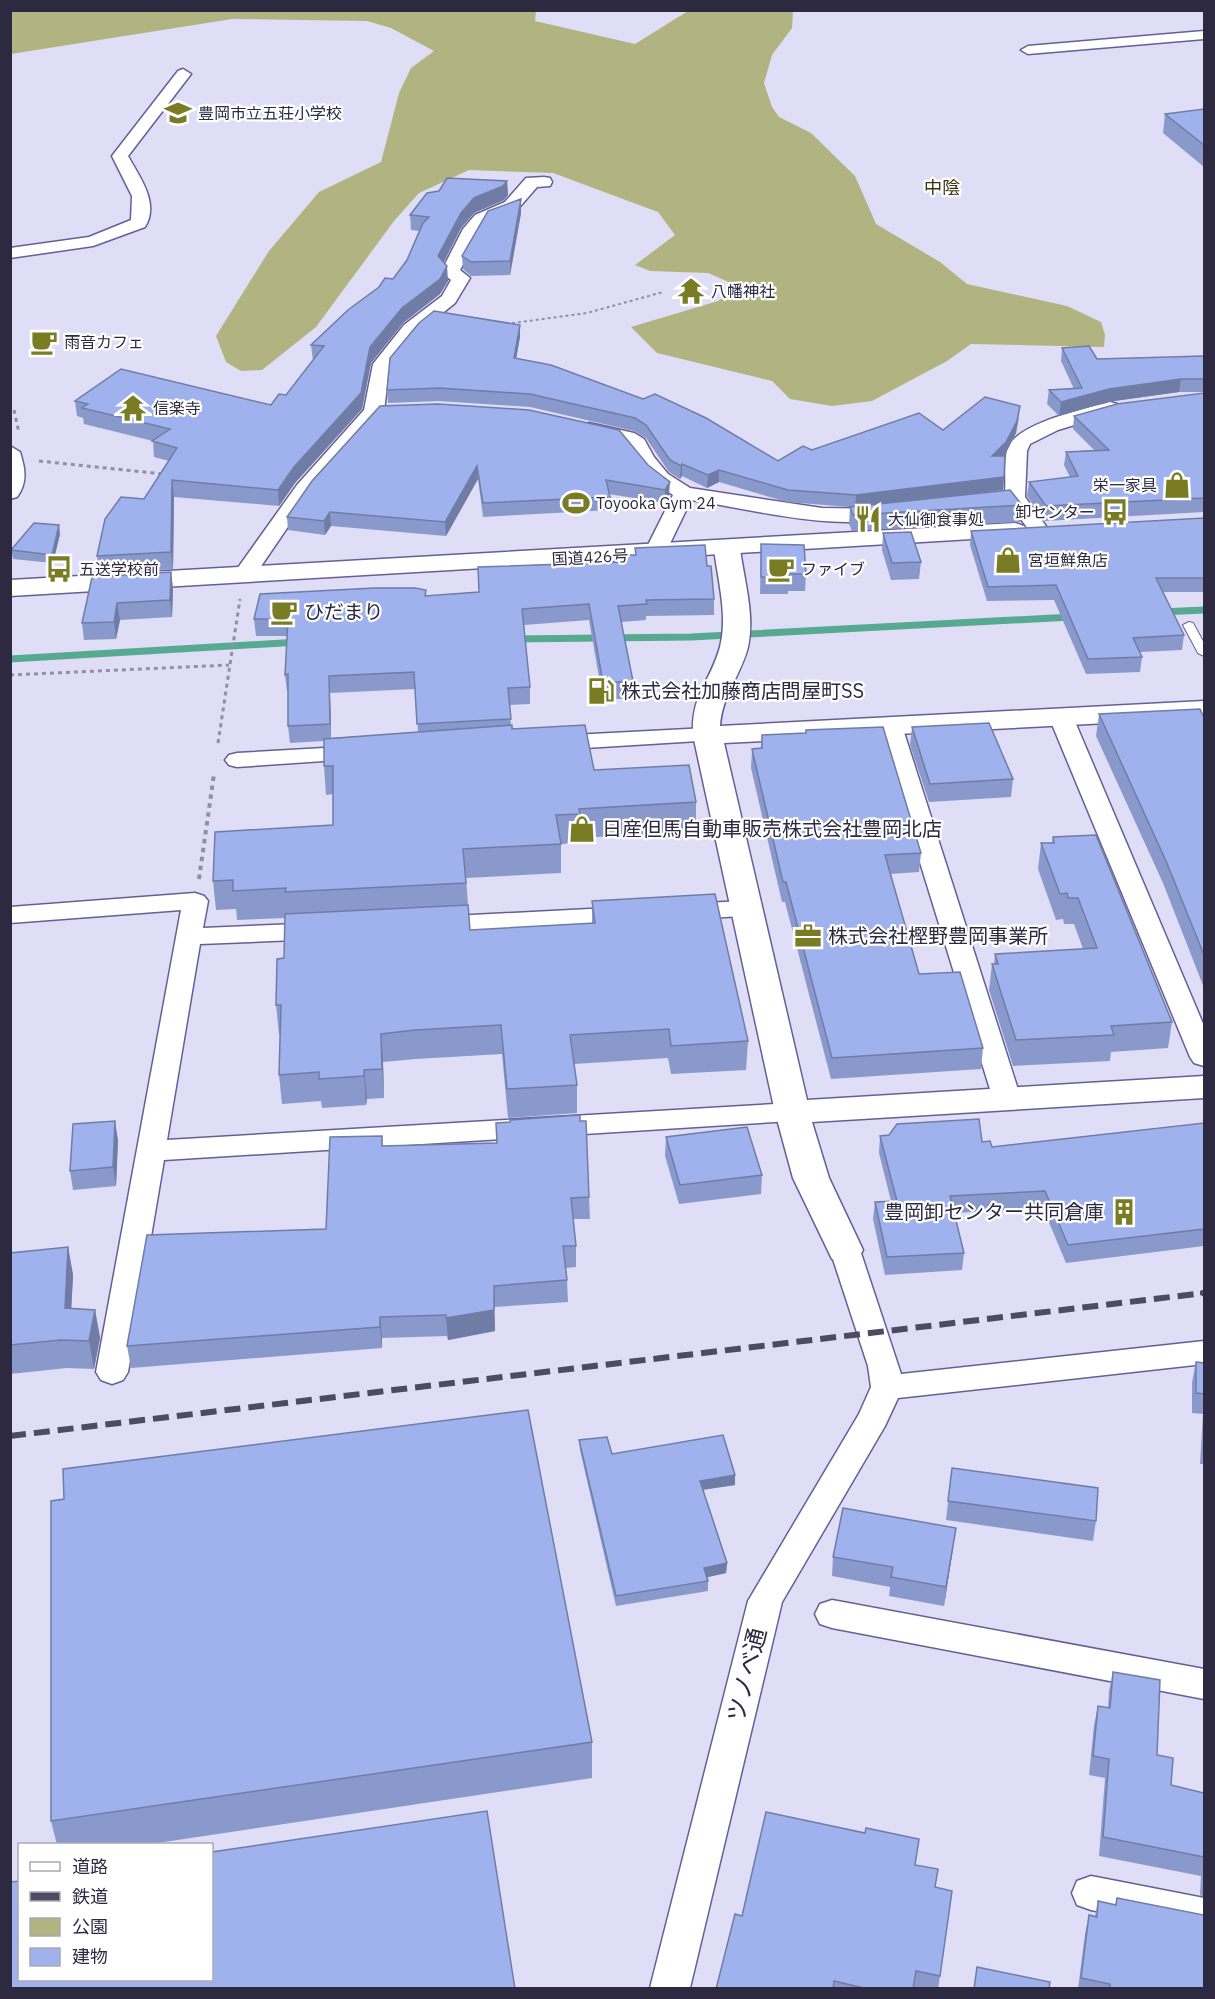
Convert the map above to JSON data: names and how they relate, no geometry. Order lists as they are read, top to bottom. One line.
{"streets":{"main road":["国道426号"],"street":["ツノベ通"]},"districts":["中陰"],"places":{"school or university":["豊岡市立五荘小学校"],"temple":["八幡神社","信楽寺"],"cafe":["雨音カフェ","ファイブ","ひだまり"],"shop":["栄一家具","宮垣鮮魚店","日産但馬自動車販売株式会社豊岡北店"],"sports":["Toyooka Gym 24"],"bus stop":["卸センター","五送学校前"],"restaurant":["大仙御食事処"],"fuel station":["株式会社加藤商店問屋町SS"],"office":["株式会社樫野豊岡事業所"],"building":["豊岡卸センター共同倉庫"]},"legend":["道路","鉄道","公園","建物"]}
